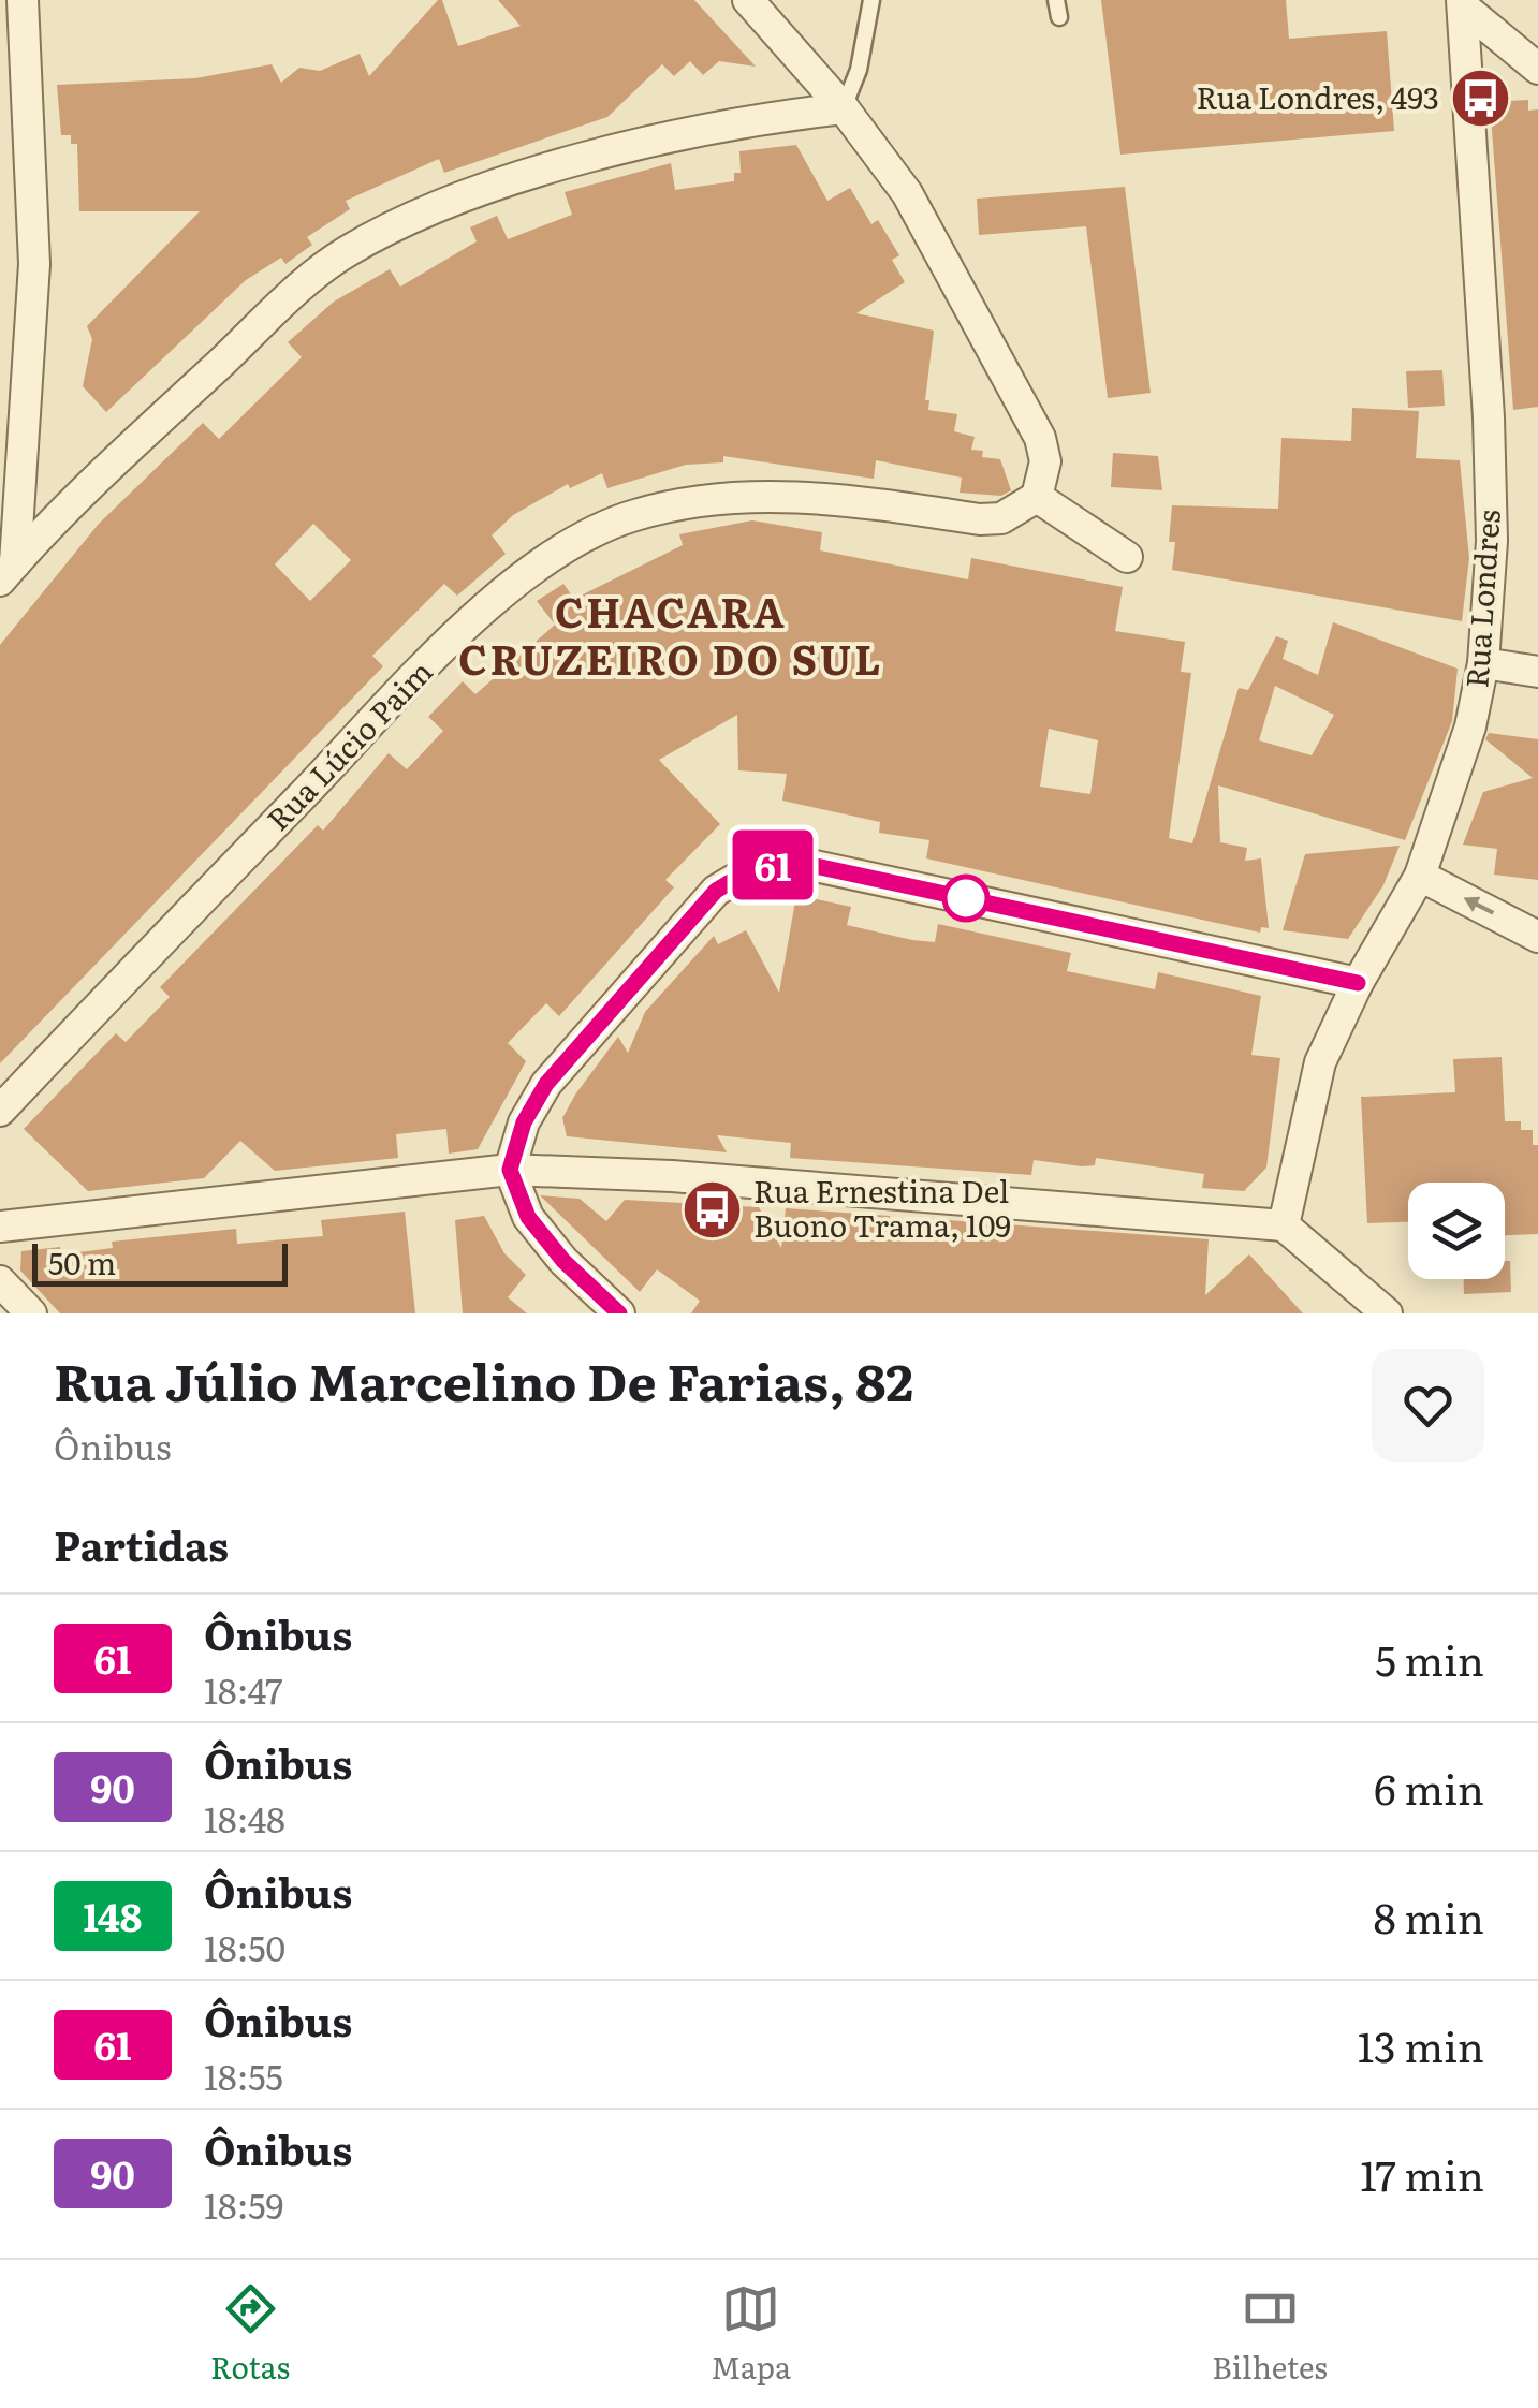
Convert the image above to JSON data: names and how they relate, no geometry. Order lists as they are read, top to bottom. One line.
{"streets":{"street":["Rua Londres","Rua Lúcio Paim"]},"districts":["CHACARA CRUZEIRO DO SUL"],"places":{"bus stop":["Rua Londres, 493","Rua Ernestina Del Buono Trama, 109"]},"lines":["bus line 61"],"scale_bar":"50 m","page":{"on_map":"61","scale":"50 m","heading":[["Rua Júlio Marcelino De Farias, 82","Ônibus"],"Partidas"],"list":[{"mark":"61","name":"Ônibus","note":"18:47","value":"5 min"},{"mark":"90","name":"Ônibus","note":"18:48","value":"6 min"},{"mark":"148","name":"Ônibus","note":"18:50","value":"8 min"},{"mark":"61","name":"Ônibus","note":"18:55","value":"13 min"},{"mark":"90","name":"Ônibus","note":"18:59","value":"17 min"}],"tabs":["Rotas","Mapa","Bilhetes"]}}
